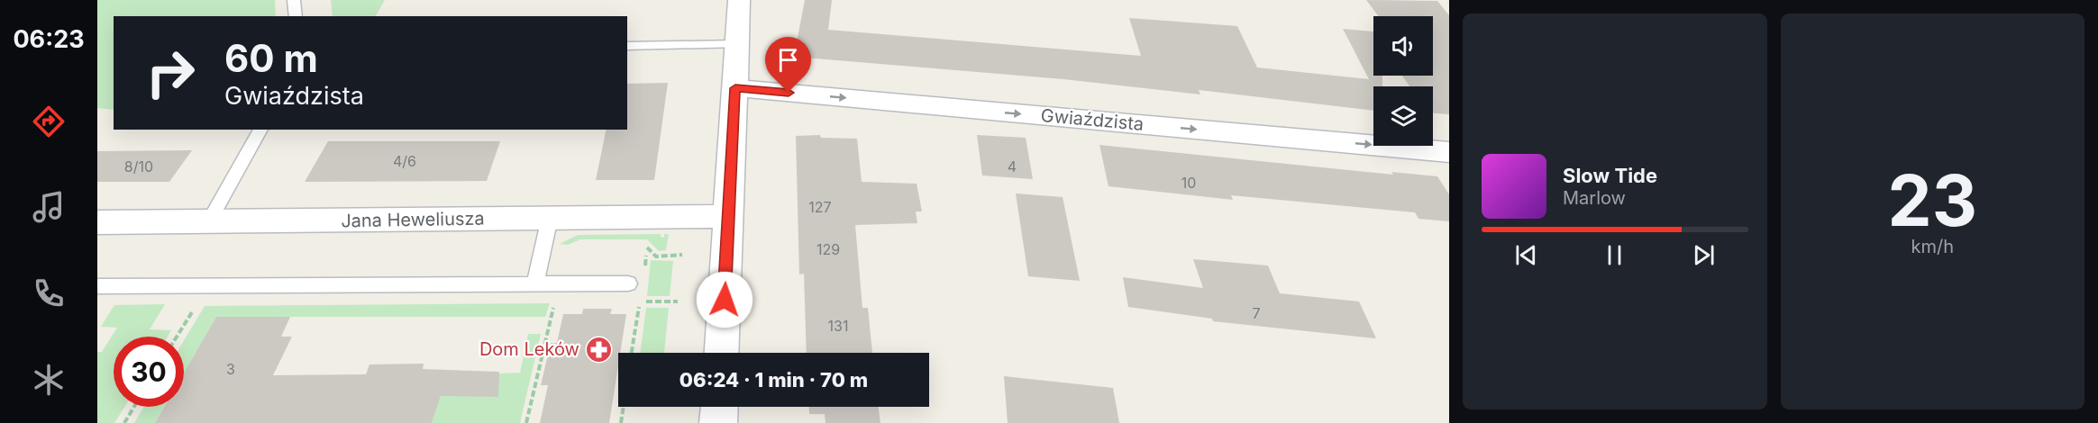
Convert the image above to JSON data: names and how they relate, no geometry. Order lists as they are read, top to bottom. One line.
{"streets":{"street":["Gwiaździsta","Jana Heweliusza"]},"one_way":["Gwiaździsta"],"places":{"pharmacy":["Dom Leków"]},"house_numbers":["4/6","8/10","4","10","127","129","7","131","3"],"page":{"tabs":"06:23","tile":["23","km/h"],"turn":["60 m","Gwiaździsta"],"song":["Slow Tide","Marlow"],"limit":"30","trip":"06:24 · 1 min · 70 m"}}
